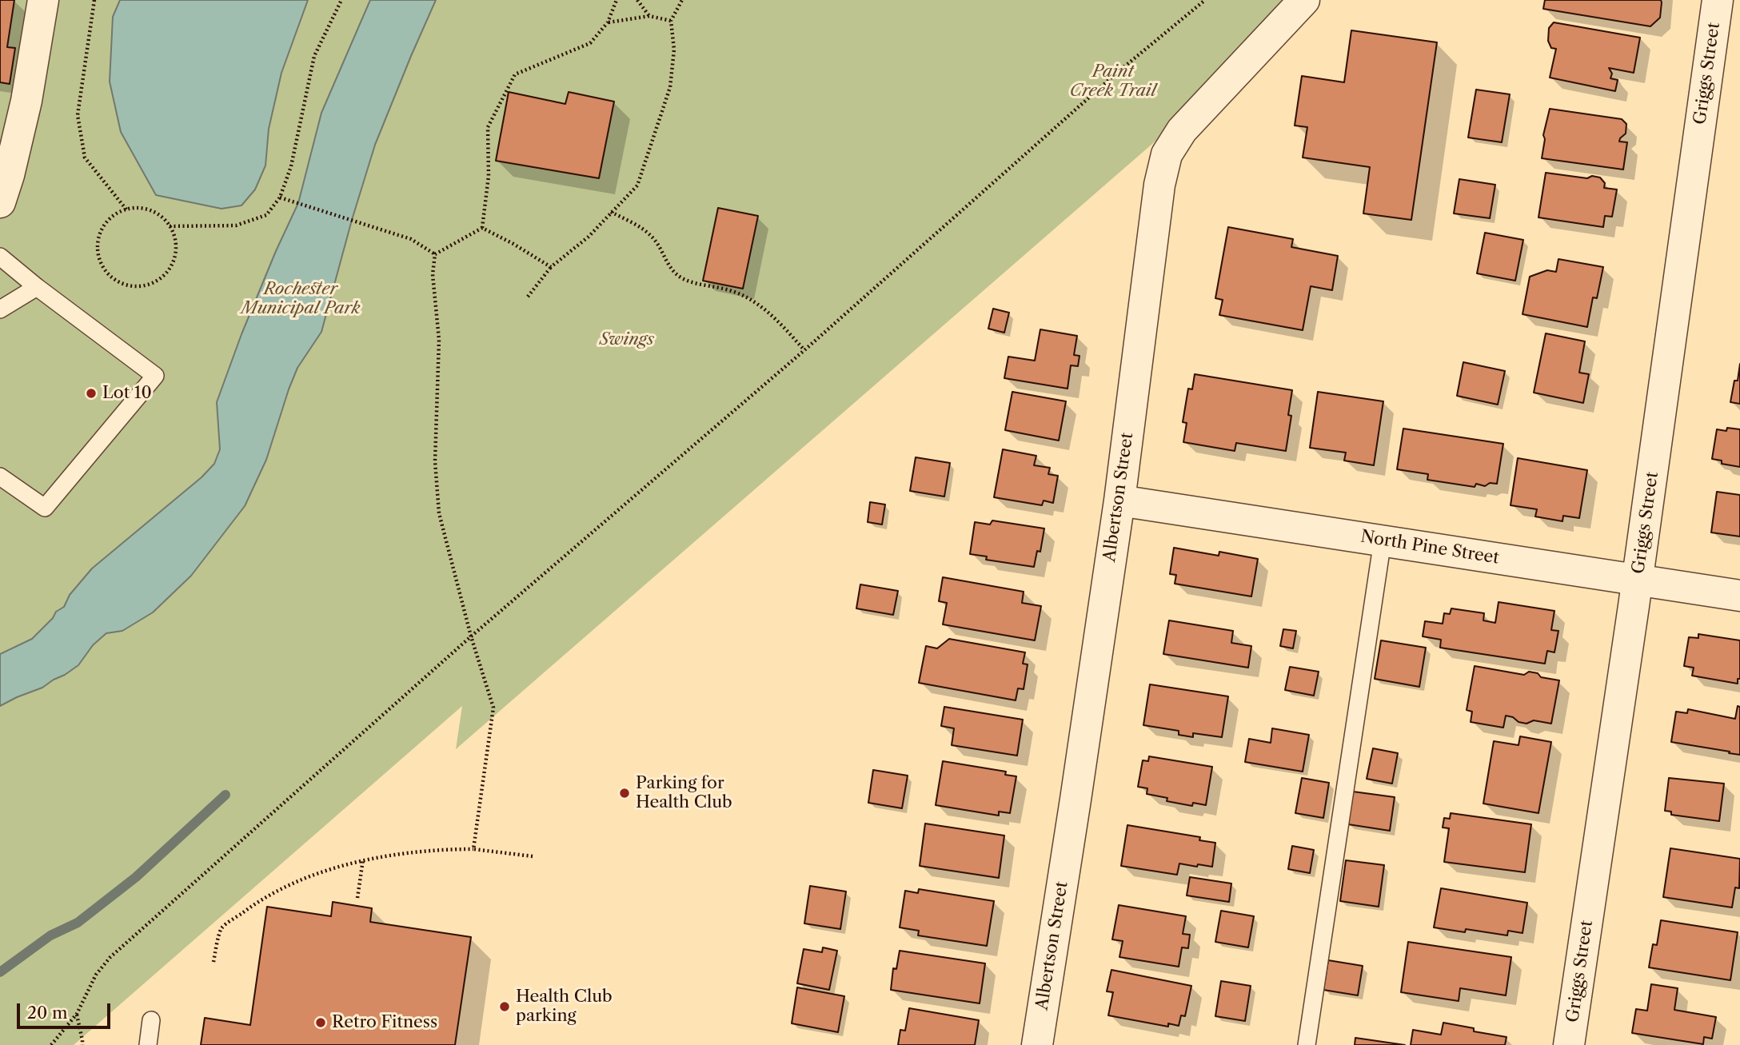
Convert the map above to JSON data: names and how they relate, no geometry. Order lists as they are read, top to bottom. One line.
{"streets":{"street":["Griggs Street","Albertson Street","North Pine Street"]},"crossings":[["Griggs Street","North Pine Street"],["Albertson Street","North Pine Street"]],"parks":["Paint Creek Trail","Rochester Municipal Park","Swings"],"places":["Lot 10","Parking for Health Club","Health Club parking","Retro Fitness"],"scale_bar":"20 m"}
